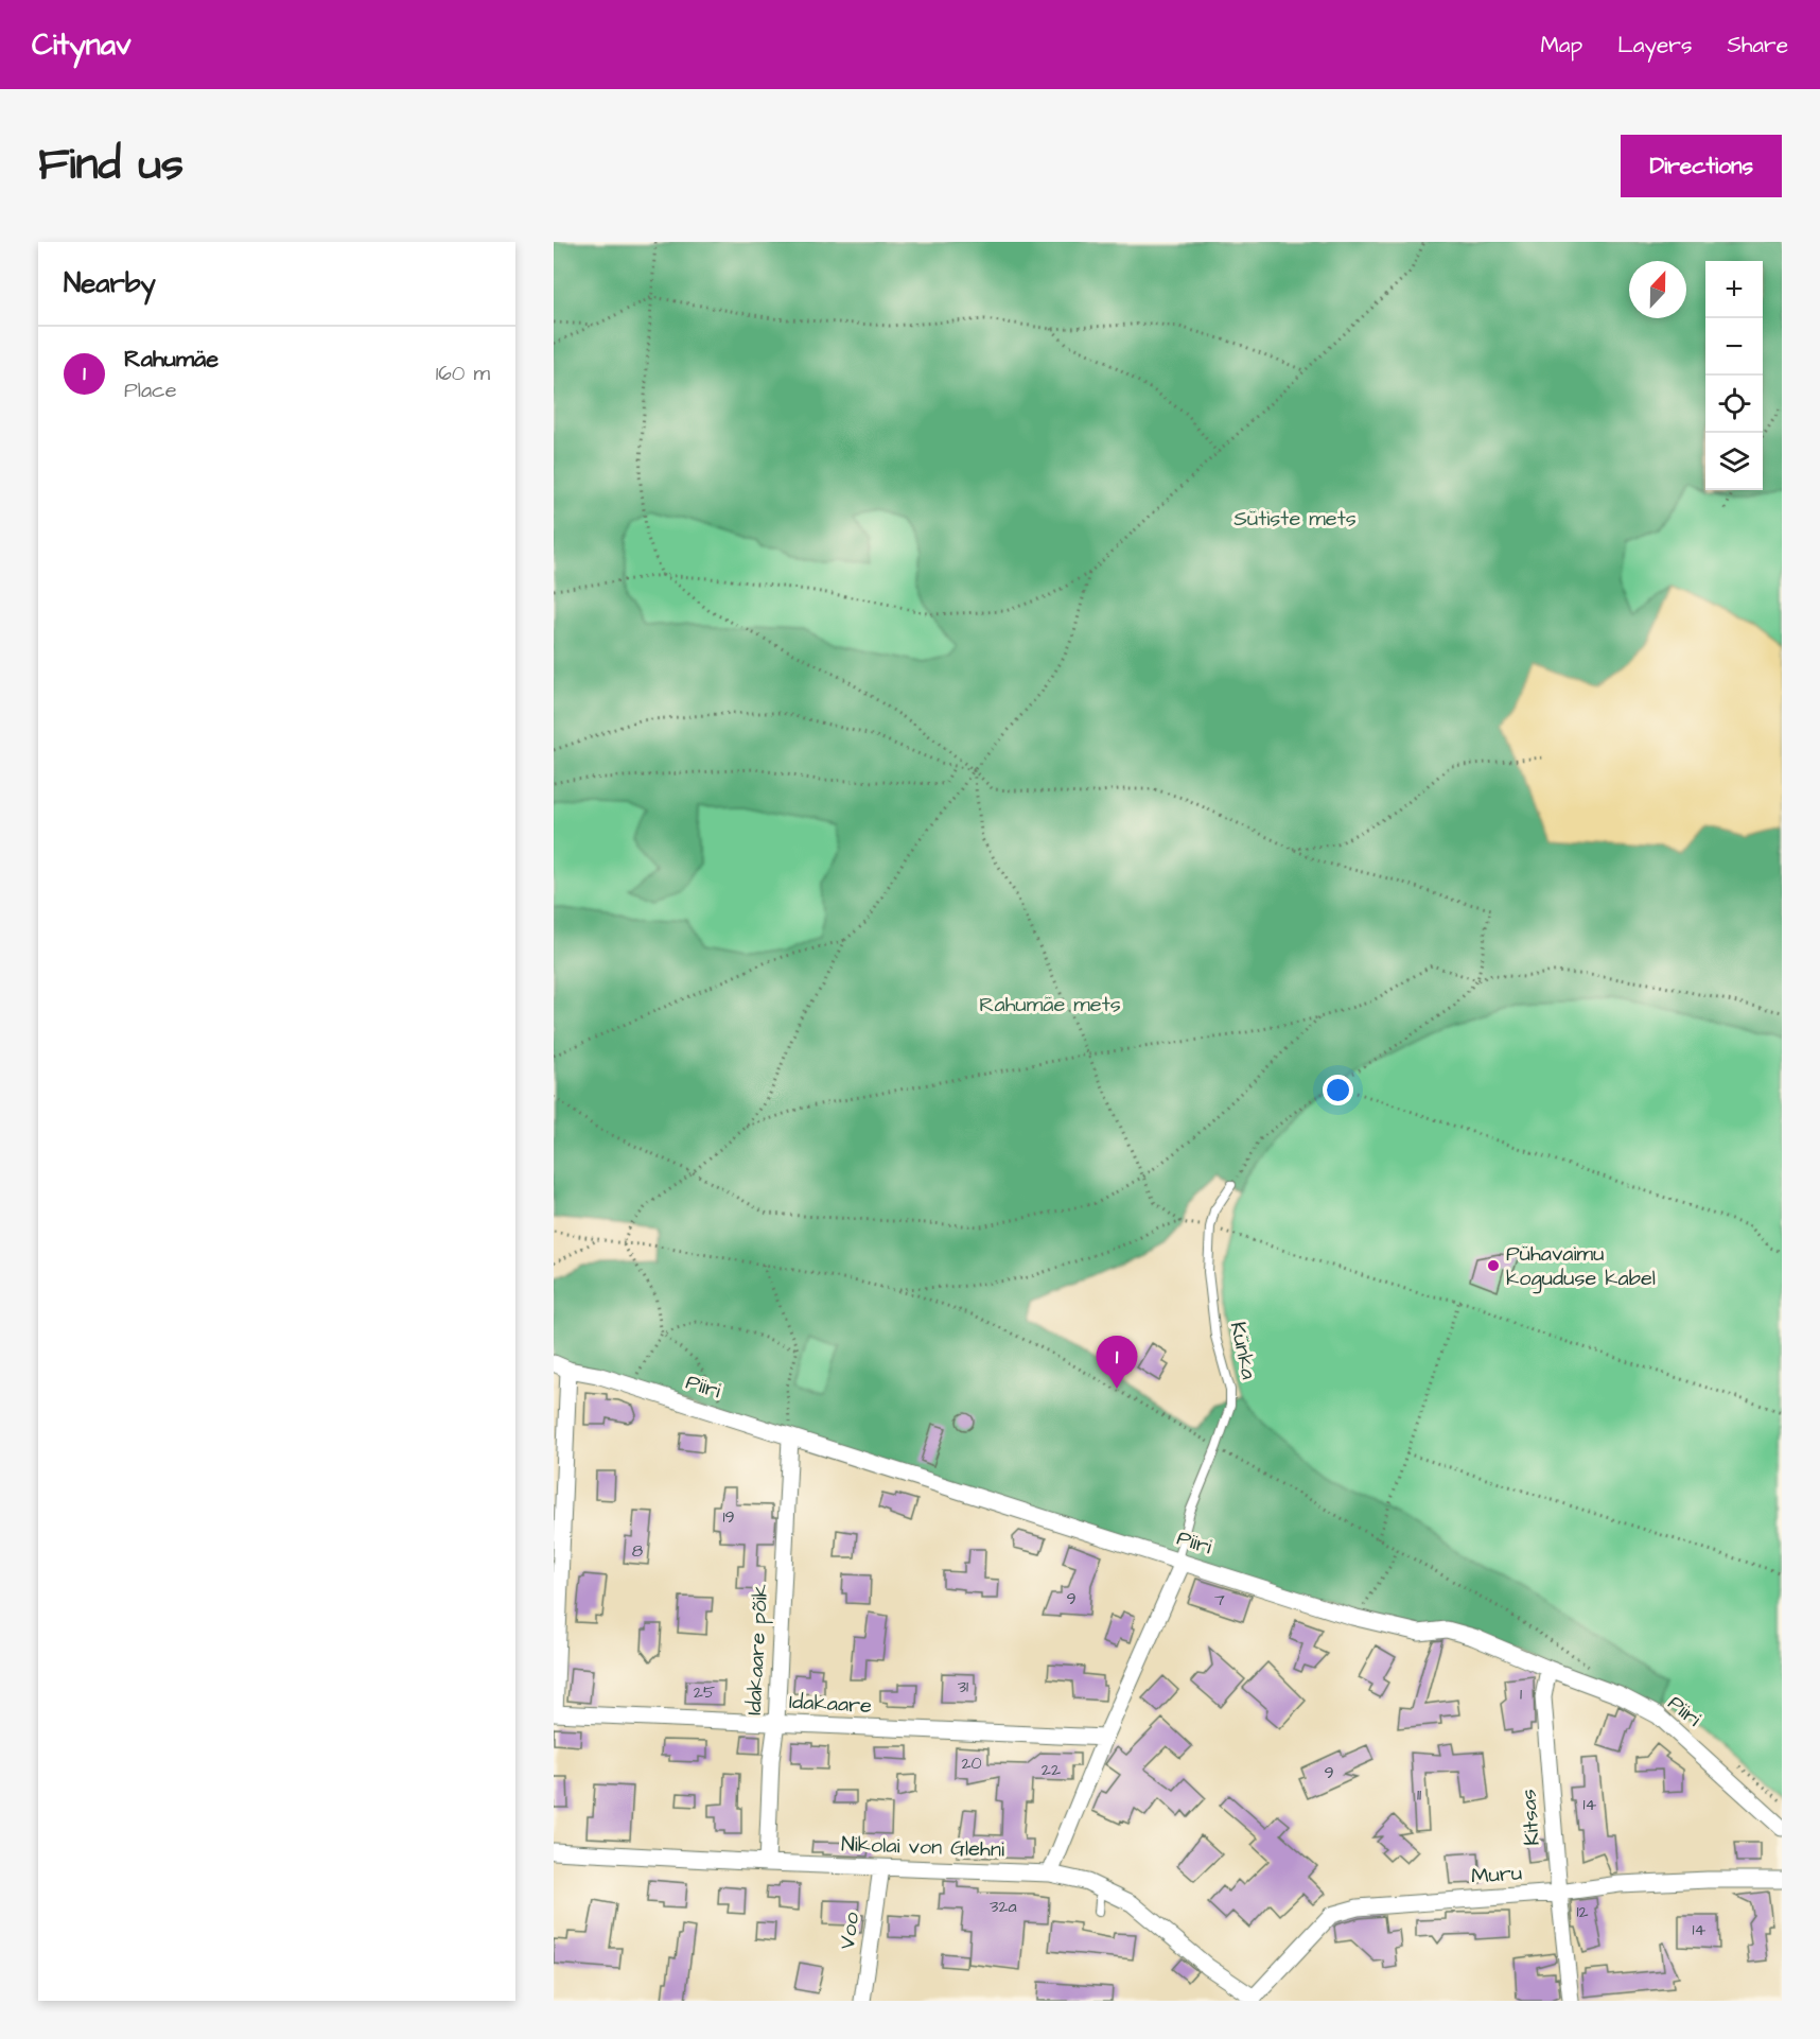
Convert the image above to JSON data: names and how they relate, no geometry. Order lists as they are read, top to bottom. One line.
{"streets":{"street":["Künka","Piiri","Idakaare põik","Idakaare","Kitsas","Nikolai von Glehni","Muru","Voo"]},"crossings":[["Künka","Piiri"],["Künka","Idakaare"],["Künka","Nikolai von Glehni"],["Piiri","Idakaare põik"],["Piiri","Kitsas"],["Idakaare põik","Idakaare"],["Idakaare põik","Nikolai von Glehni"],["Kitsas","Muru"],["Nikolai von Glehni","Muru"],["Nikolai von Glehni","Voo"]],"parks":["Sütiste mets","Rahumäe mets"],"places":["Pühavaimu koguduse kabel"],"house_numbers":["19","8","9","7","31","25","1","20","22","9","11","14","32a","12","14"],"north":"top","page":{"header":"Citynav","nav":["Map","Layers","Share"],"title":"Find us","buttons":"Directions","heading":"Nearby","map_buttons":["+","−"],"list":[{"mark":"1","name":"Rahumäe","note":"Place","value":"160 m"}],"pins":"1"}}
